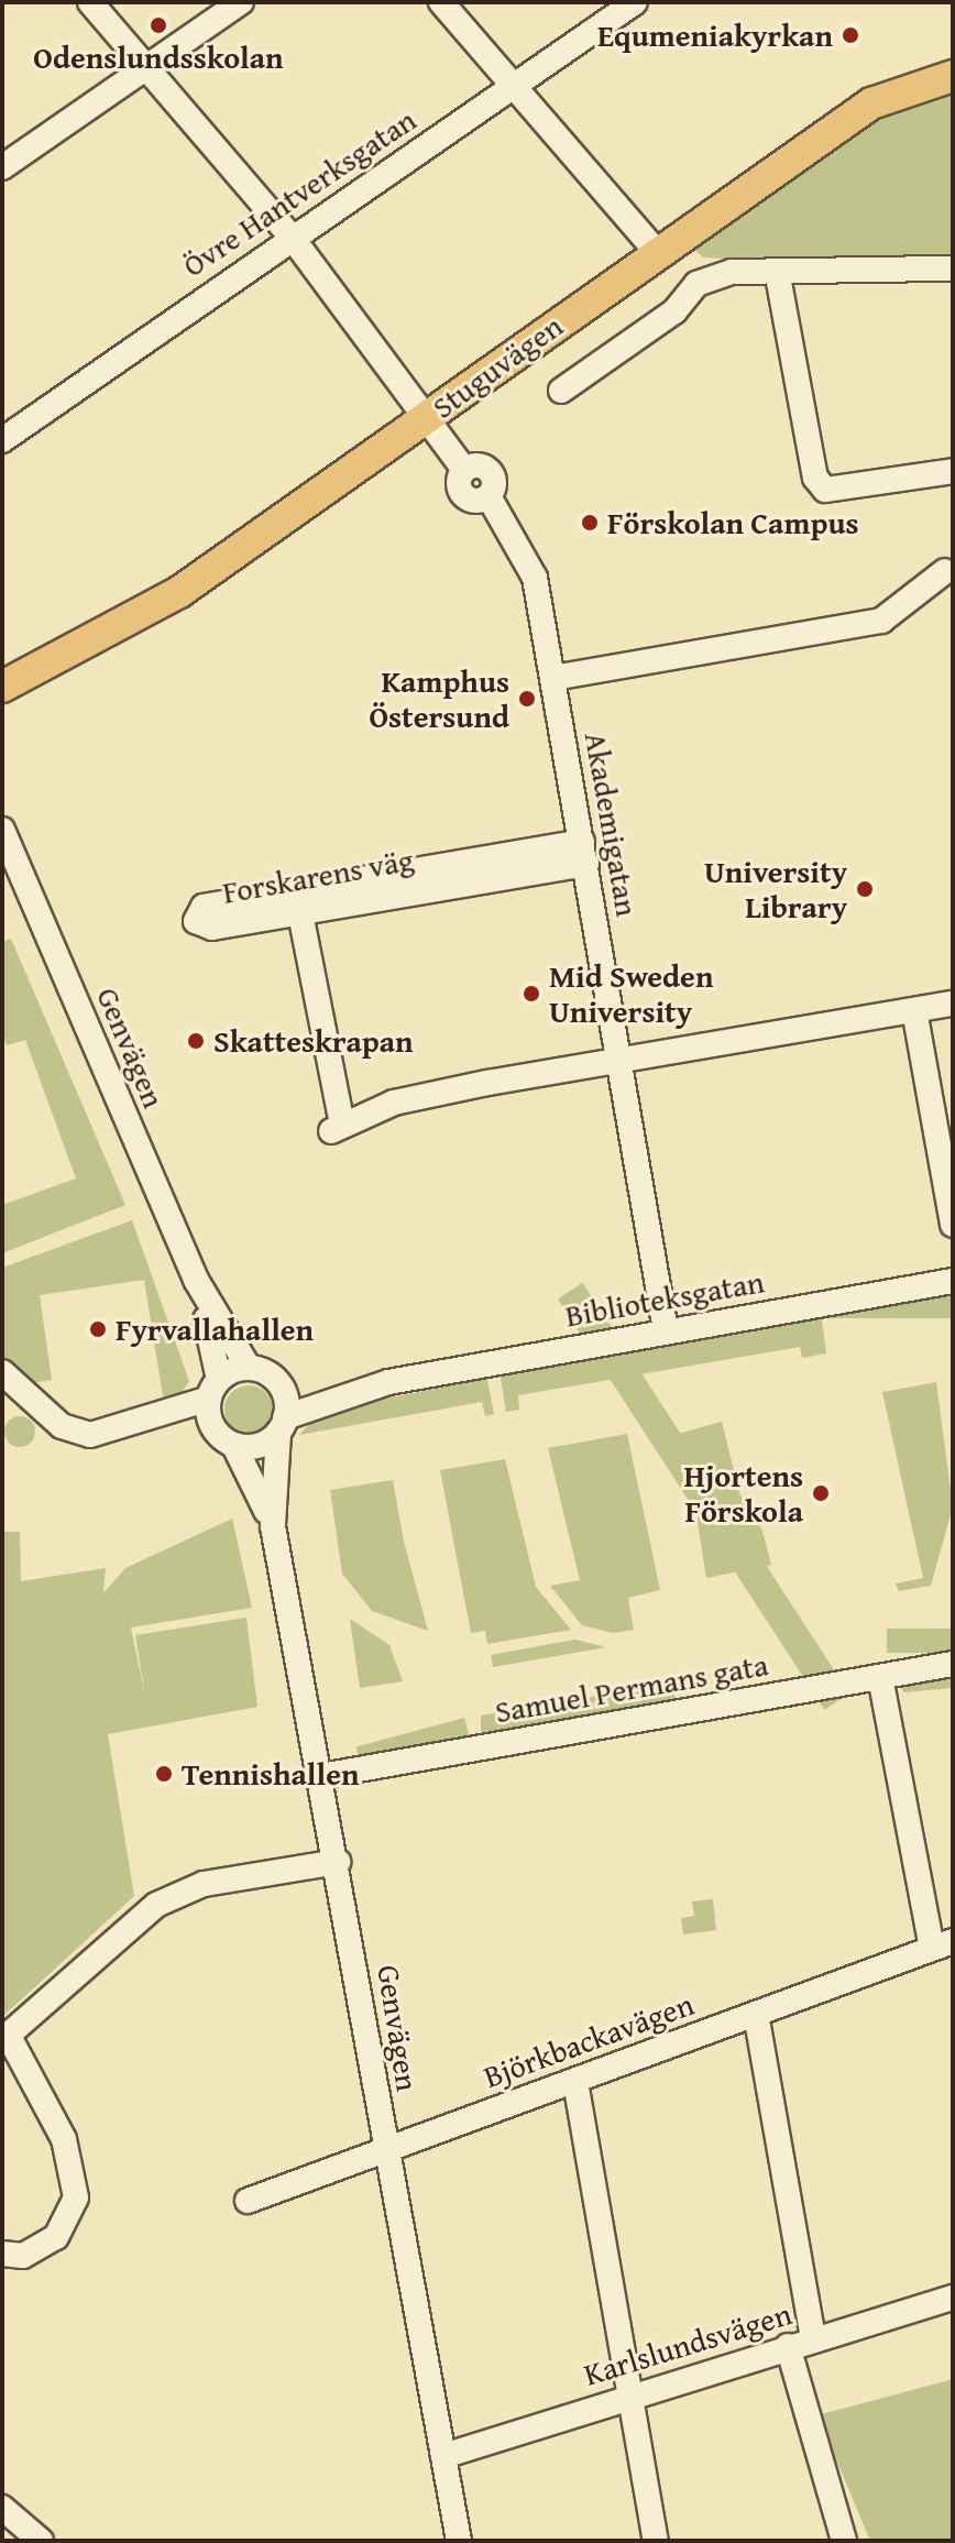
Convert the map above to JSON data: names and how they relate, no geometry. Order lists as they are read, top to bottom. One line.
{"streets":{"main road":["Stuguvägen"],"street":["Övre Hantverksgatan","Akademigatan","Forskarens väg","Genvägen","Biblioteksgatan","Samuel Permans gata","Björkbackavägen","Karlslundsvägen"]},"crossings":[["Stuguvägen","Akademigatan"],["Akademigatan","Forskarens väg"],["Akademigatan","Biblioteksgatan"],["Genvägen","Biblioteksgatan"],["Genvägen","Samuel Permans gata"],["Genvägen","Björkbackavägen"],["Genvägen","Karlslundsvägen"]],"places":["Odenslundsskolan","Equmeniakyrkan","Förskolan Campus","Kamphus Östersund","University Library","Mid Sweden University","Skatteskrapan","Fyrvallahallen","Hjortens Förskola","Tennishallen"]}
